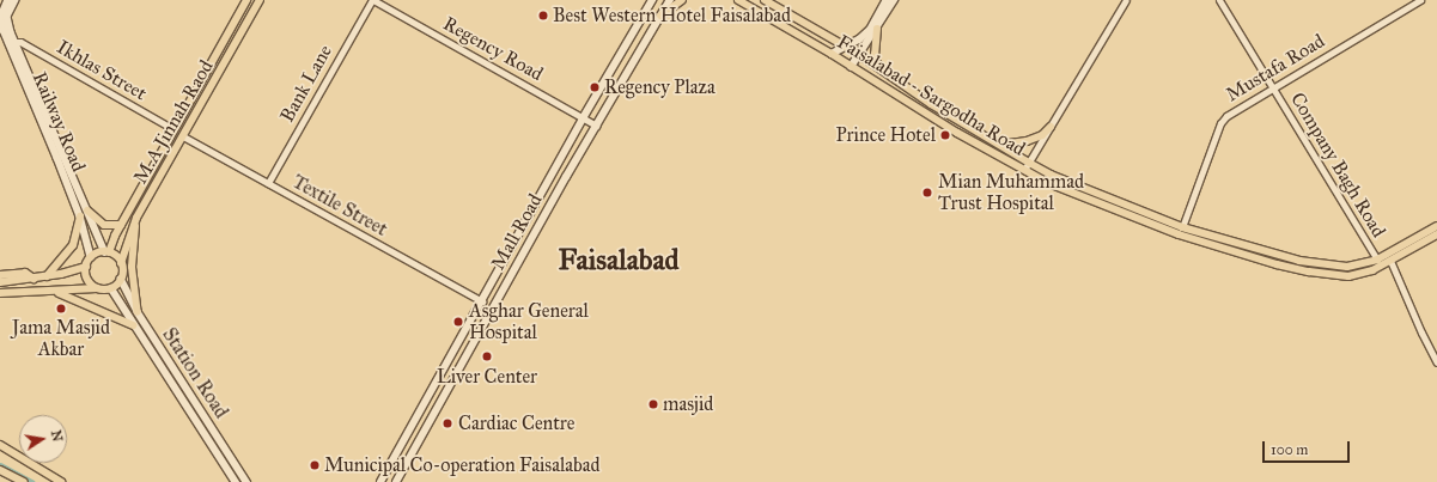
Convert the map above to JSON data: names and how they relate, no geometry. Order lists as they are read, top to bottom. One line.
{"streets":{"main road":["Faisalabad - Sargodha Road","Railway Road","M.A Jinnah Raod","Mall Road","Station Road"],"street":["Regency Road","Mustafa Road","Ikhlas Street","Bank Lane","Company Bagh Road","Textile Street"]},"crossings":[["Regency Road","Bank Lane"],["Regency Road","Mall Road"],["Mustafa Road","Faisalabad - Sargodha Road"],["Mustafa Road","Company Bagh Road"],["Ikhlas Street","Railway Road"],["Bank Lane","Textile Street"],["Faisalabad - Sargodha Road","Company Bagh Road"],["Railway Road","M.A Jinnah Raod"],["Railway Road","Station Road"],["M.A Jinnah Raod","Textile Street"],["M.A Jinnah Raod","Station Road"],["Textile Street","Mall Road"]],"districts":["Faisalabad"],"places":["Best Western Hotel Faisalabad","Regency Plaza","Prince Hotel","Mian Muhammad Trust Hospital","Jama Masjid Akbar","Asghar General Hospital","Liver Center","masjid","Cardiac Centre","Municipal Co-operation Faisalabad"],"scale_bar":"100 m","north":"right"}
